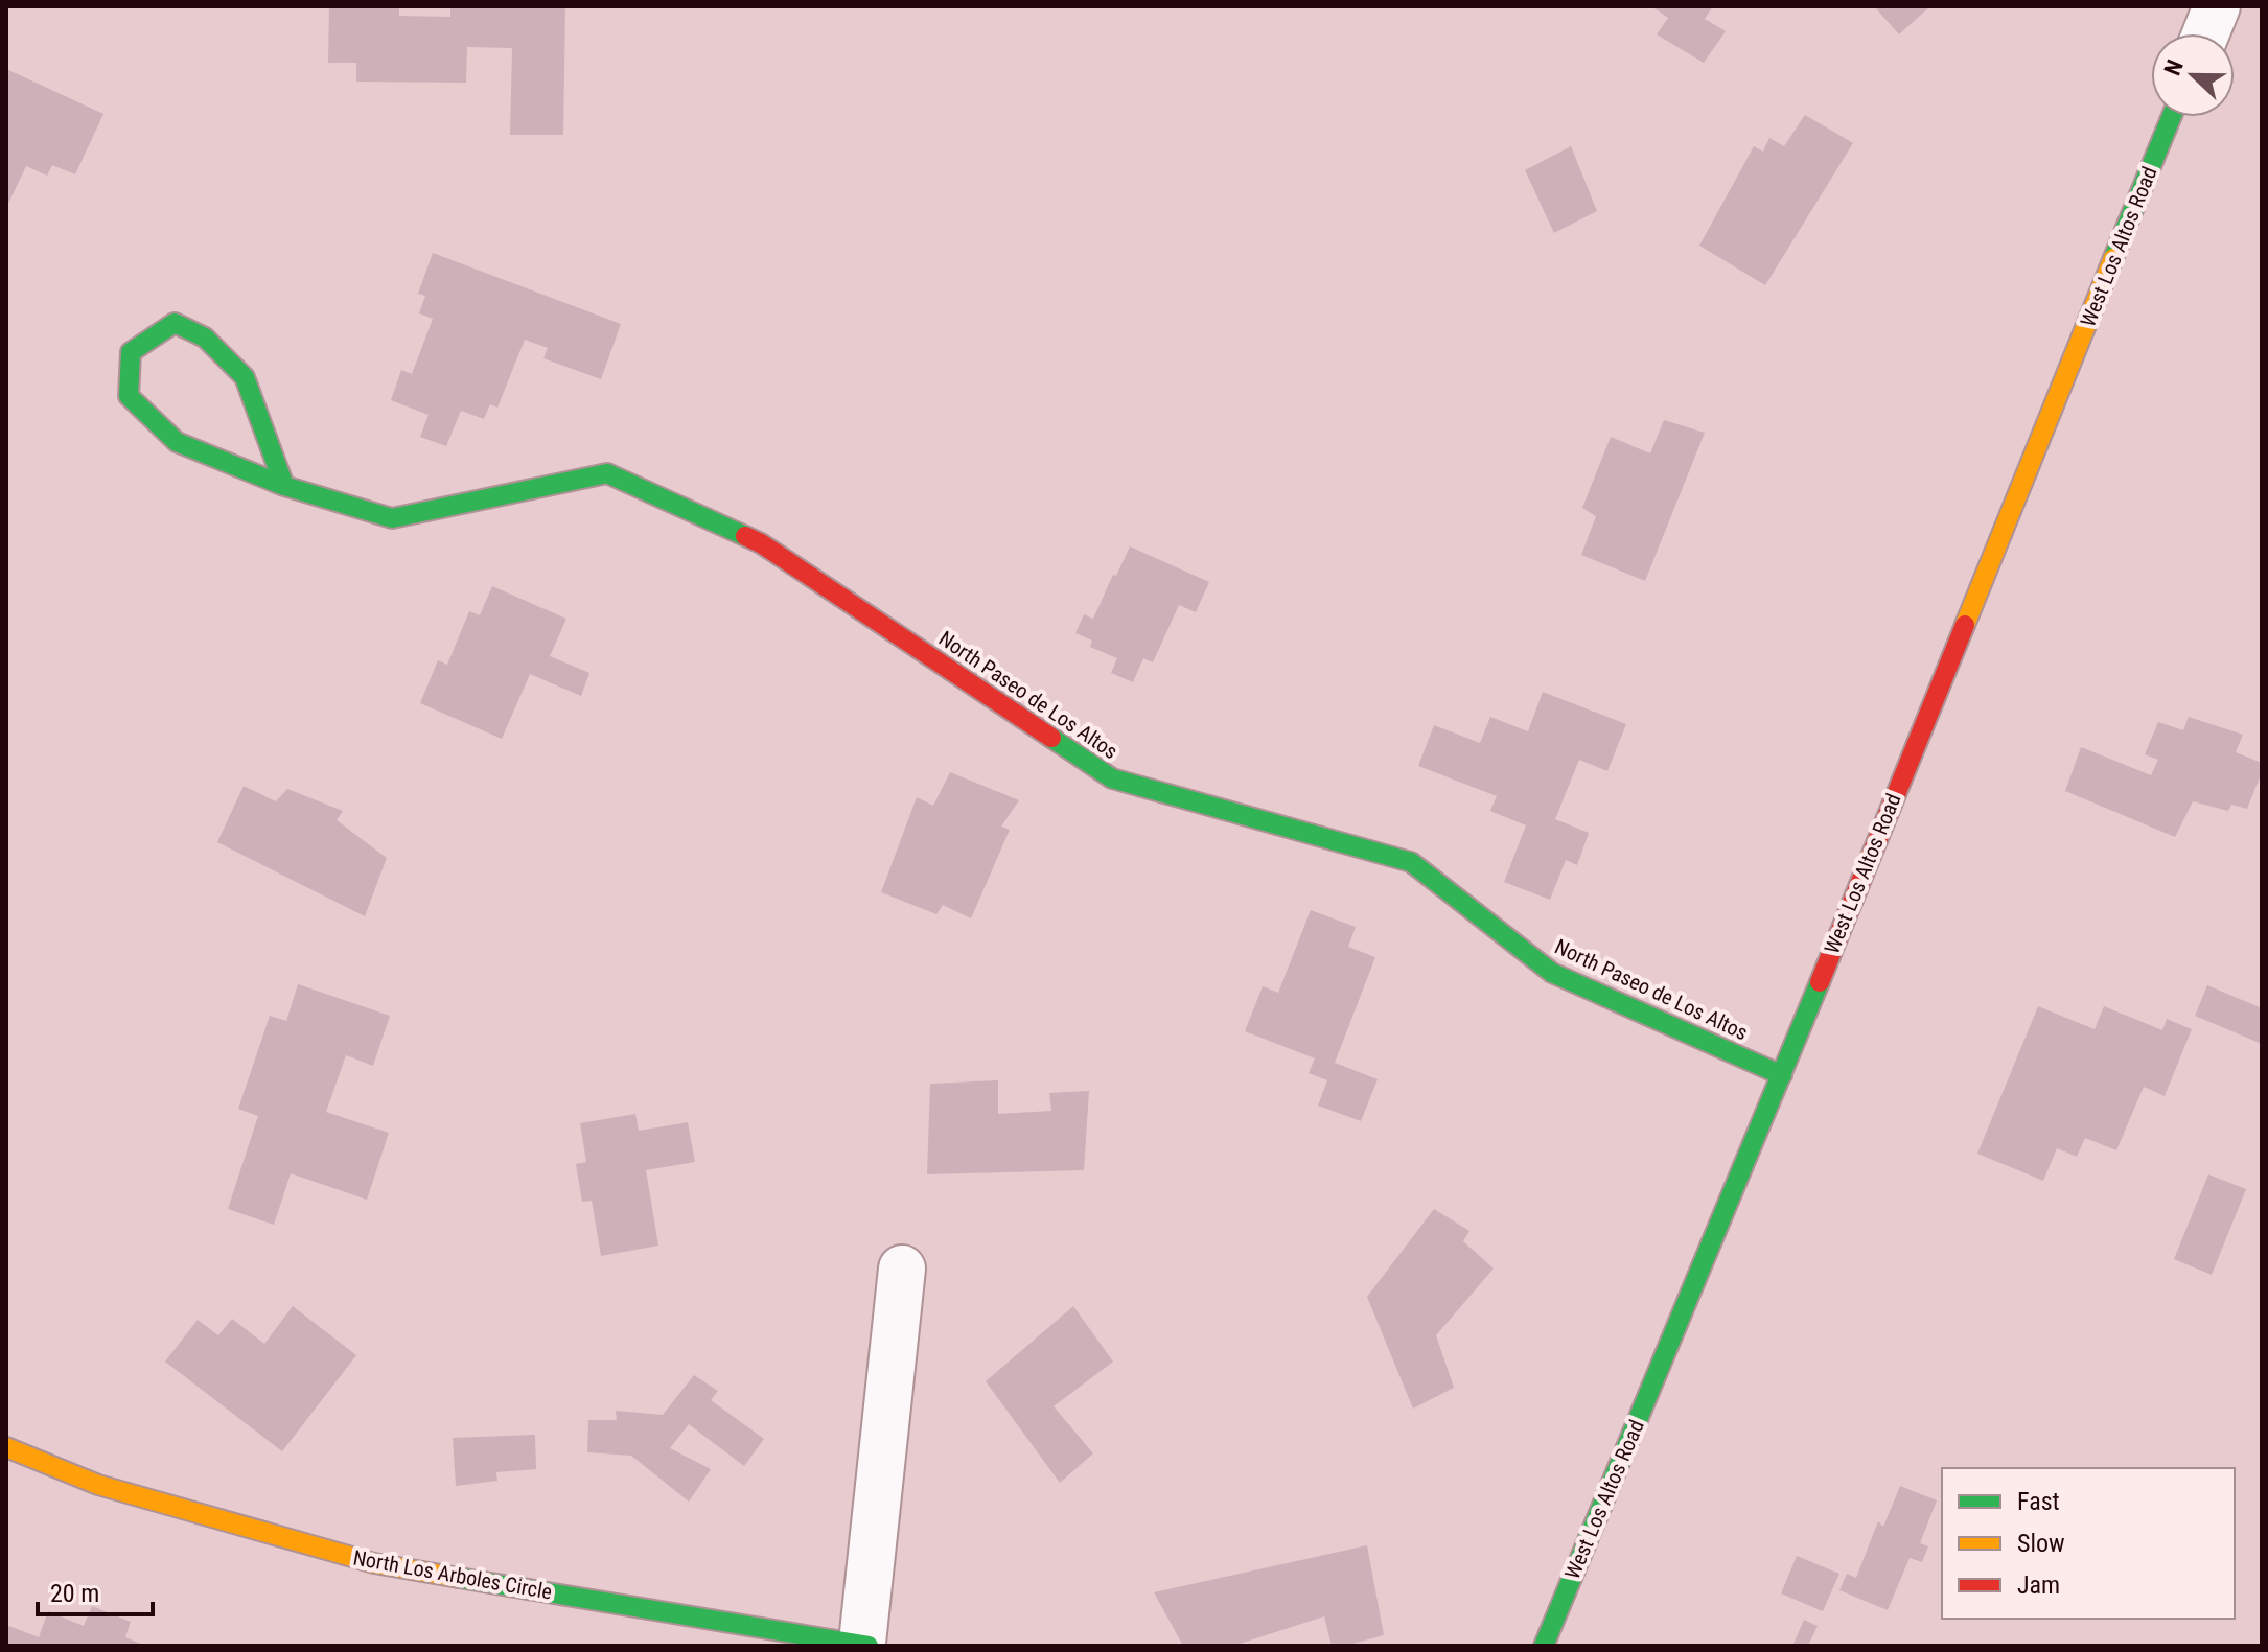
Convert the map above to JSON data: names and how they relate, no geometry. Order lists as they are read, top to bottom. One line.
{"streets":{"street":["West Los Altos Road","North Paseo de Los Altos","North Los Arboles Circle"]},"crossings":[["West Los Altos Road","North Paseo de Los Altos"]],"legend":["Fast","Slow","Jam"],"scale_bar":"20 m","north":"left"}
